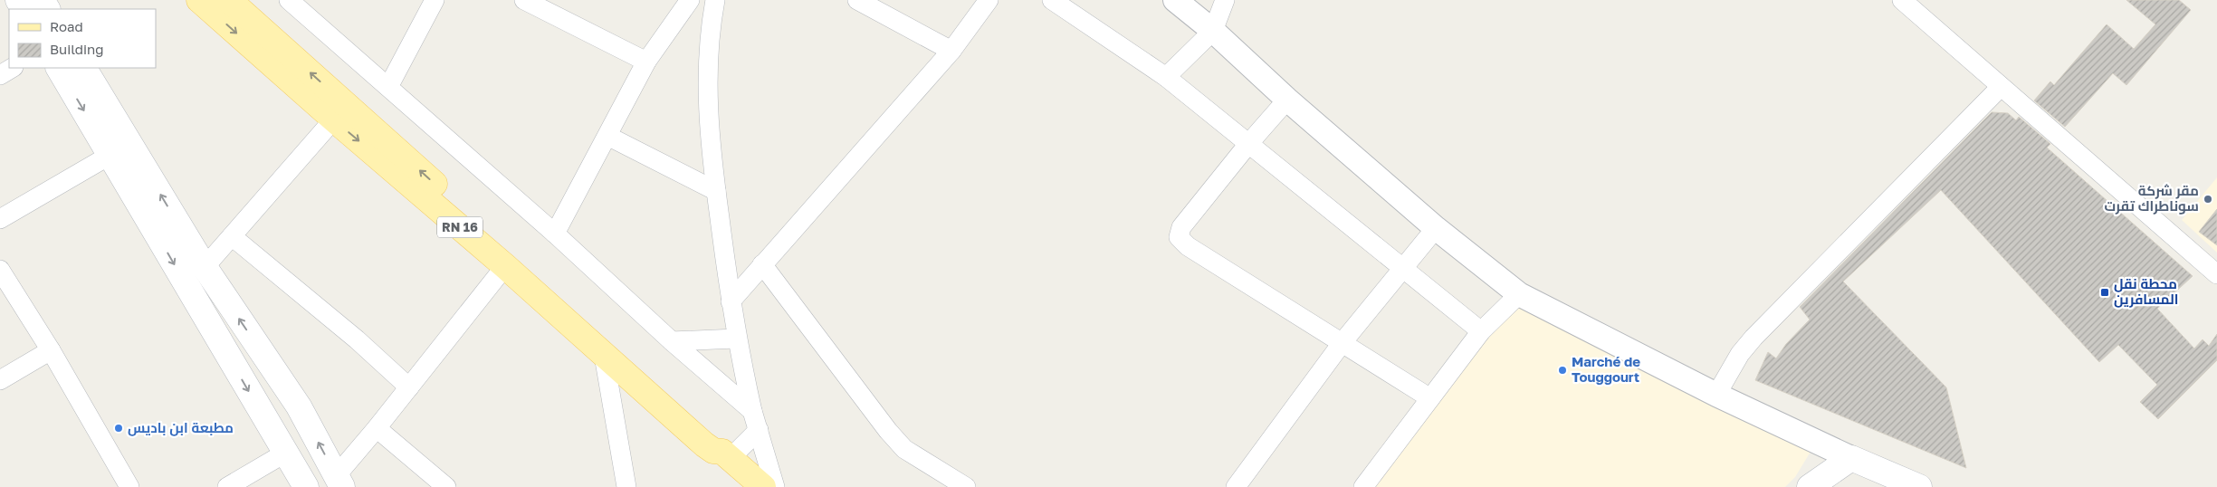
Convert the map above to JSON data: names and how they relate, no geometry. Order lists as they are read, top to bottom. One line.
{"streets":{"main road":["RN 16"]},"places":{"other":["مقر شركة سوناطراك تقرت","Marché de Touggourt","مطبعة ابن باديس"],"transit":["محطة نقل المسافرين"]},"legend":["Road","Building"]}
